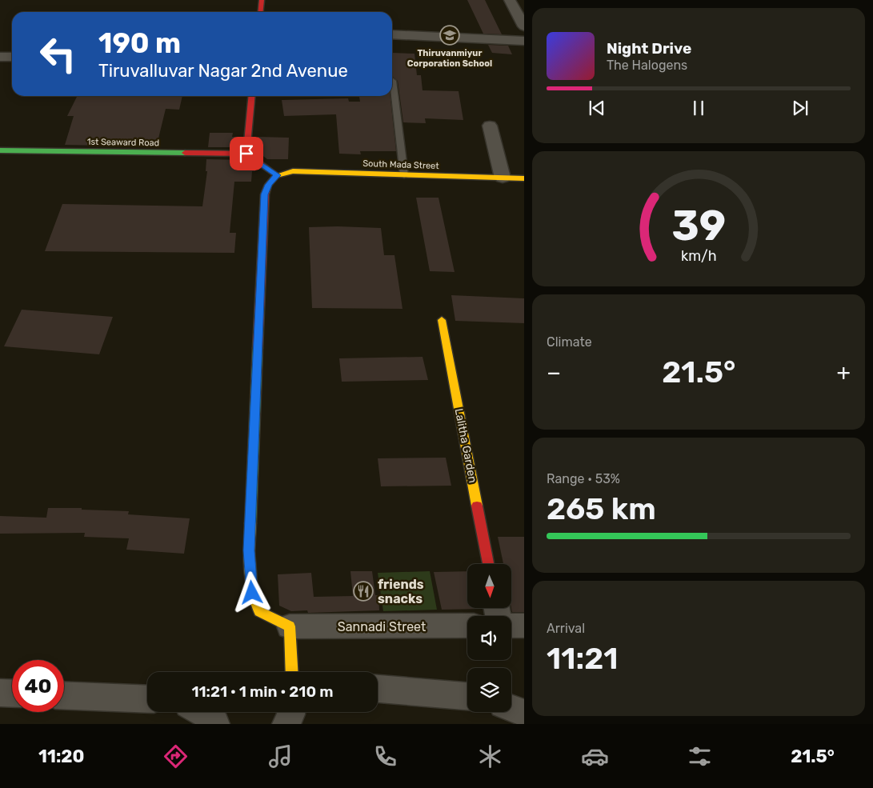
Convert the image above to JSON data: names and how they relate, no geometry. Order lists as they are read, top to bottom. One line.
{"streets":{"street":["1st Seaward Road","South Mada Street","Lalitha Garden","Sannadi Street"]},"places":{"school or university":["Thiruvanmiyur Corporation School"],"restaurant":["friends snacks"]},"north":"bottom","page":{"turn":["190 m","Tiruvalluvar Nagar 2nd Avenue"],"song":["Night Drive","The Halogens"],"tile":["Climate",["Range · 53%","265 km"],["Arrival","11:21"]],"heat":["−","21.5°","+"],"limit":"40","trip":"11:21 · 1 min · 210 m","tabs":["11:20","21.5°"],"gauge":["39","km/h"]}}
